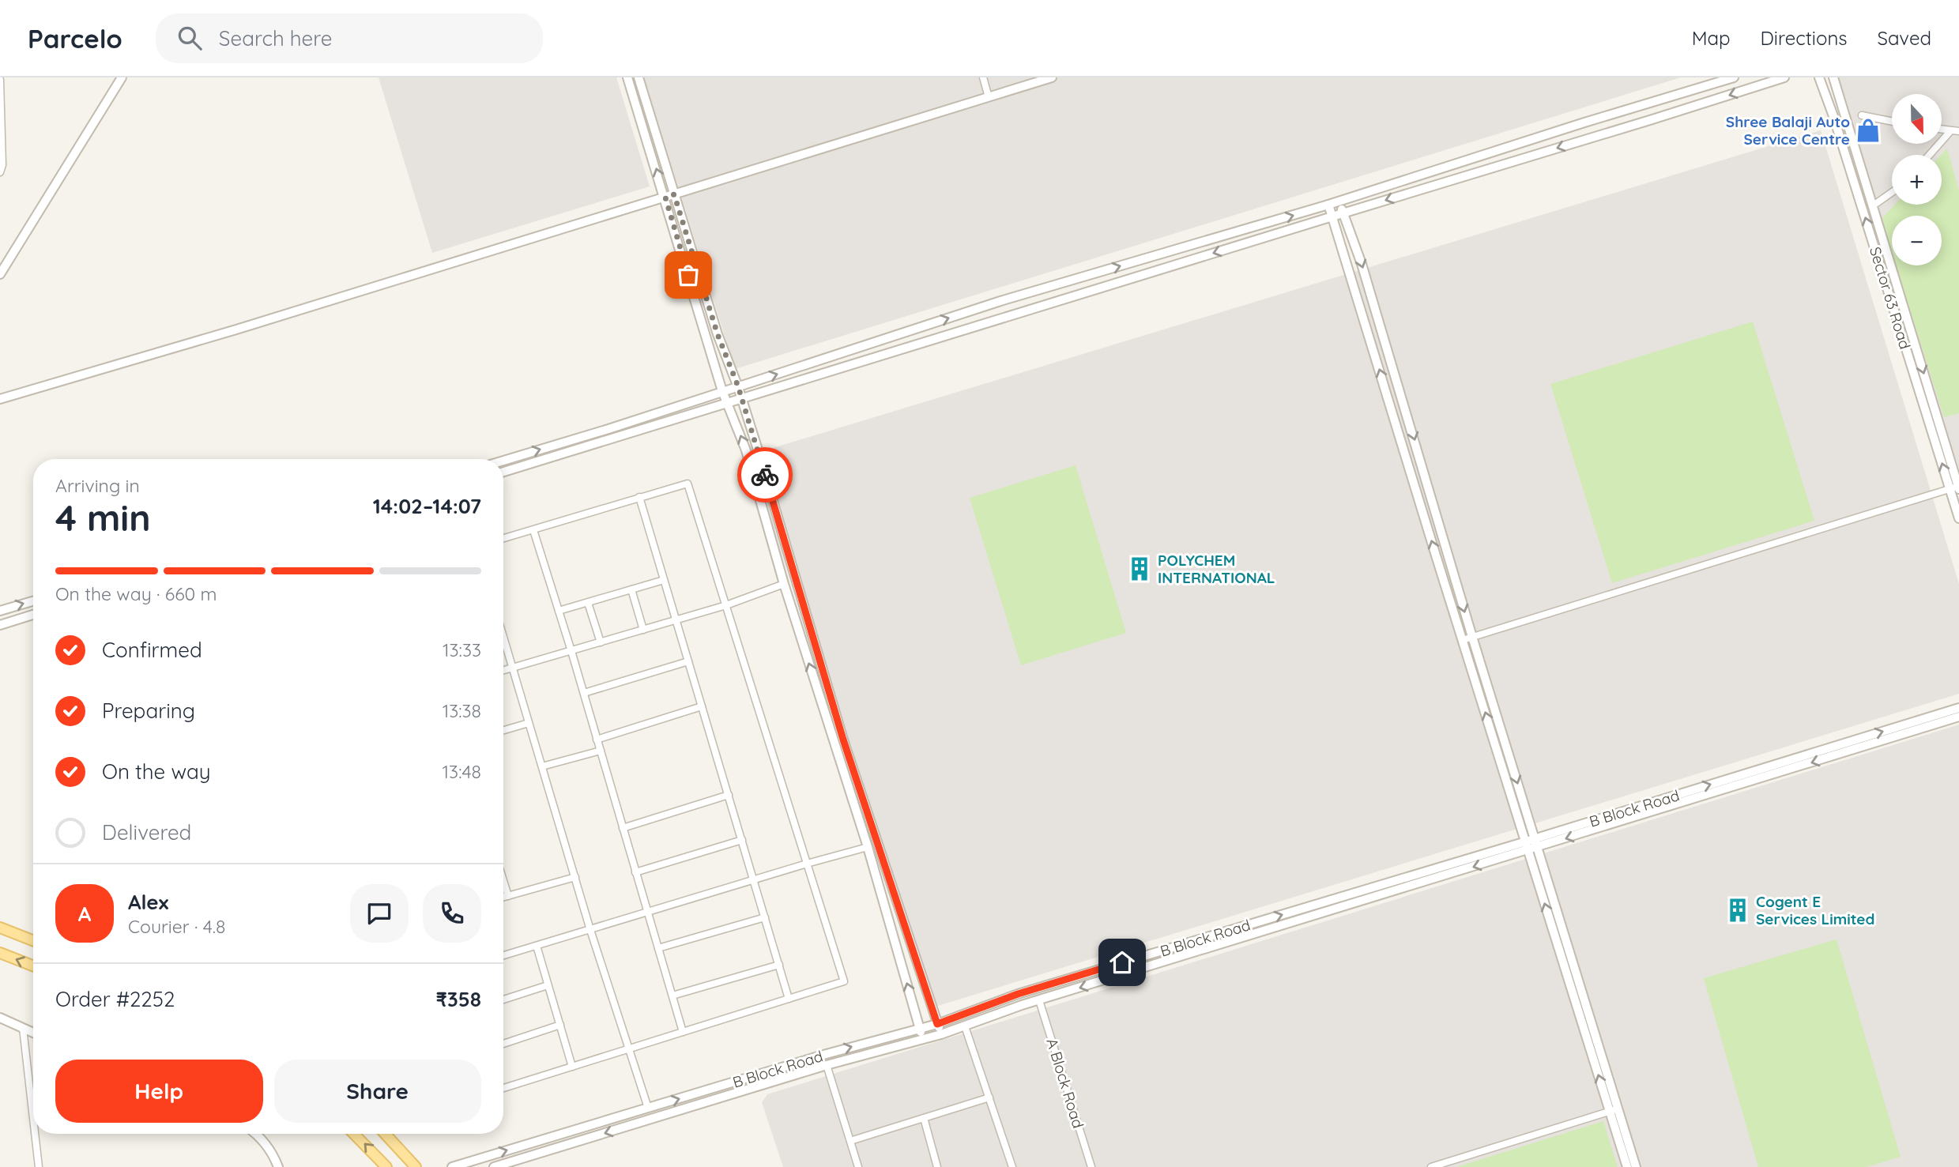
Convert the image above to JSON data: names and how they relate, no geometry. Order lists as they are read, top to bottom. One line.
{"streets":{"street":["Sector 63 Road","B Block Road","A Block Road"]},"crossings":[["B Block Road","A Block Road"]],"places":{"shop":["Shree Balaji Auto Service Centre"],"building":["POLYCHEM INTERNATIONAL","Cogent E Services Limited"]},"north":"bottom","page":{"header":"Parcelo","search":"Search here","nav":["Map","Directions","Saved"],"map_buttons":["+","−"],"heading":["4 min","Arriving in","14:02–14:07"],"panel":["Alex","Courier · 4.8","Order #2252","₹358"],"bar":"On the way · 660 m","list":[["Confirmed","13:33"],["Preparing","13:38"],["On the way","13:48"],"Delivered"],"round":"A","buttons":["Help","Share"]}}
